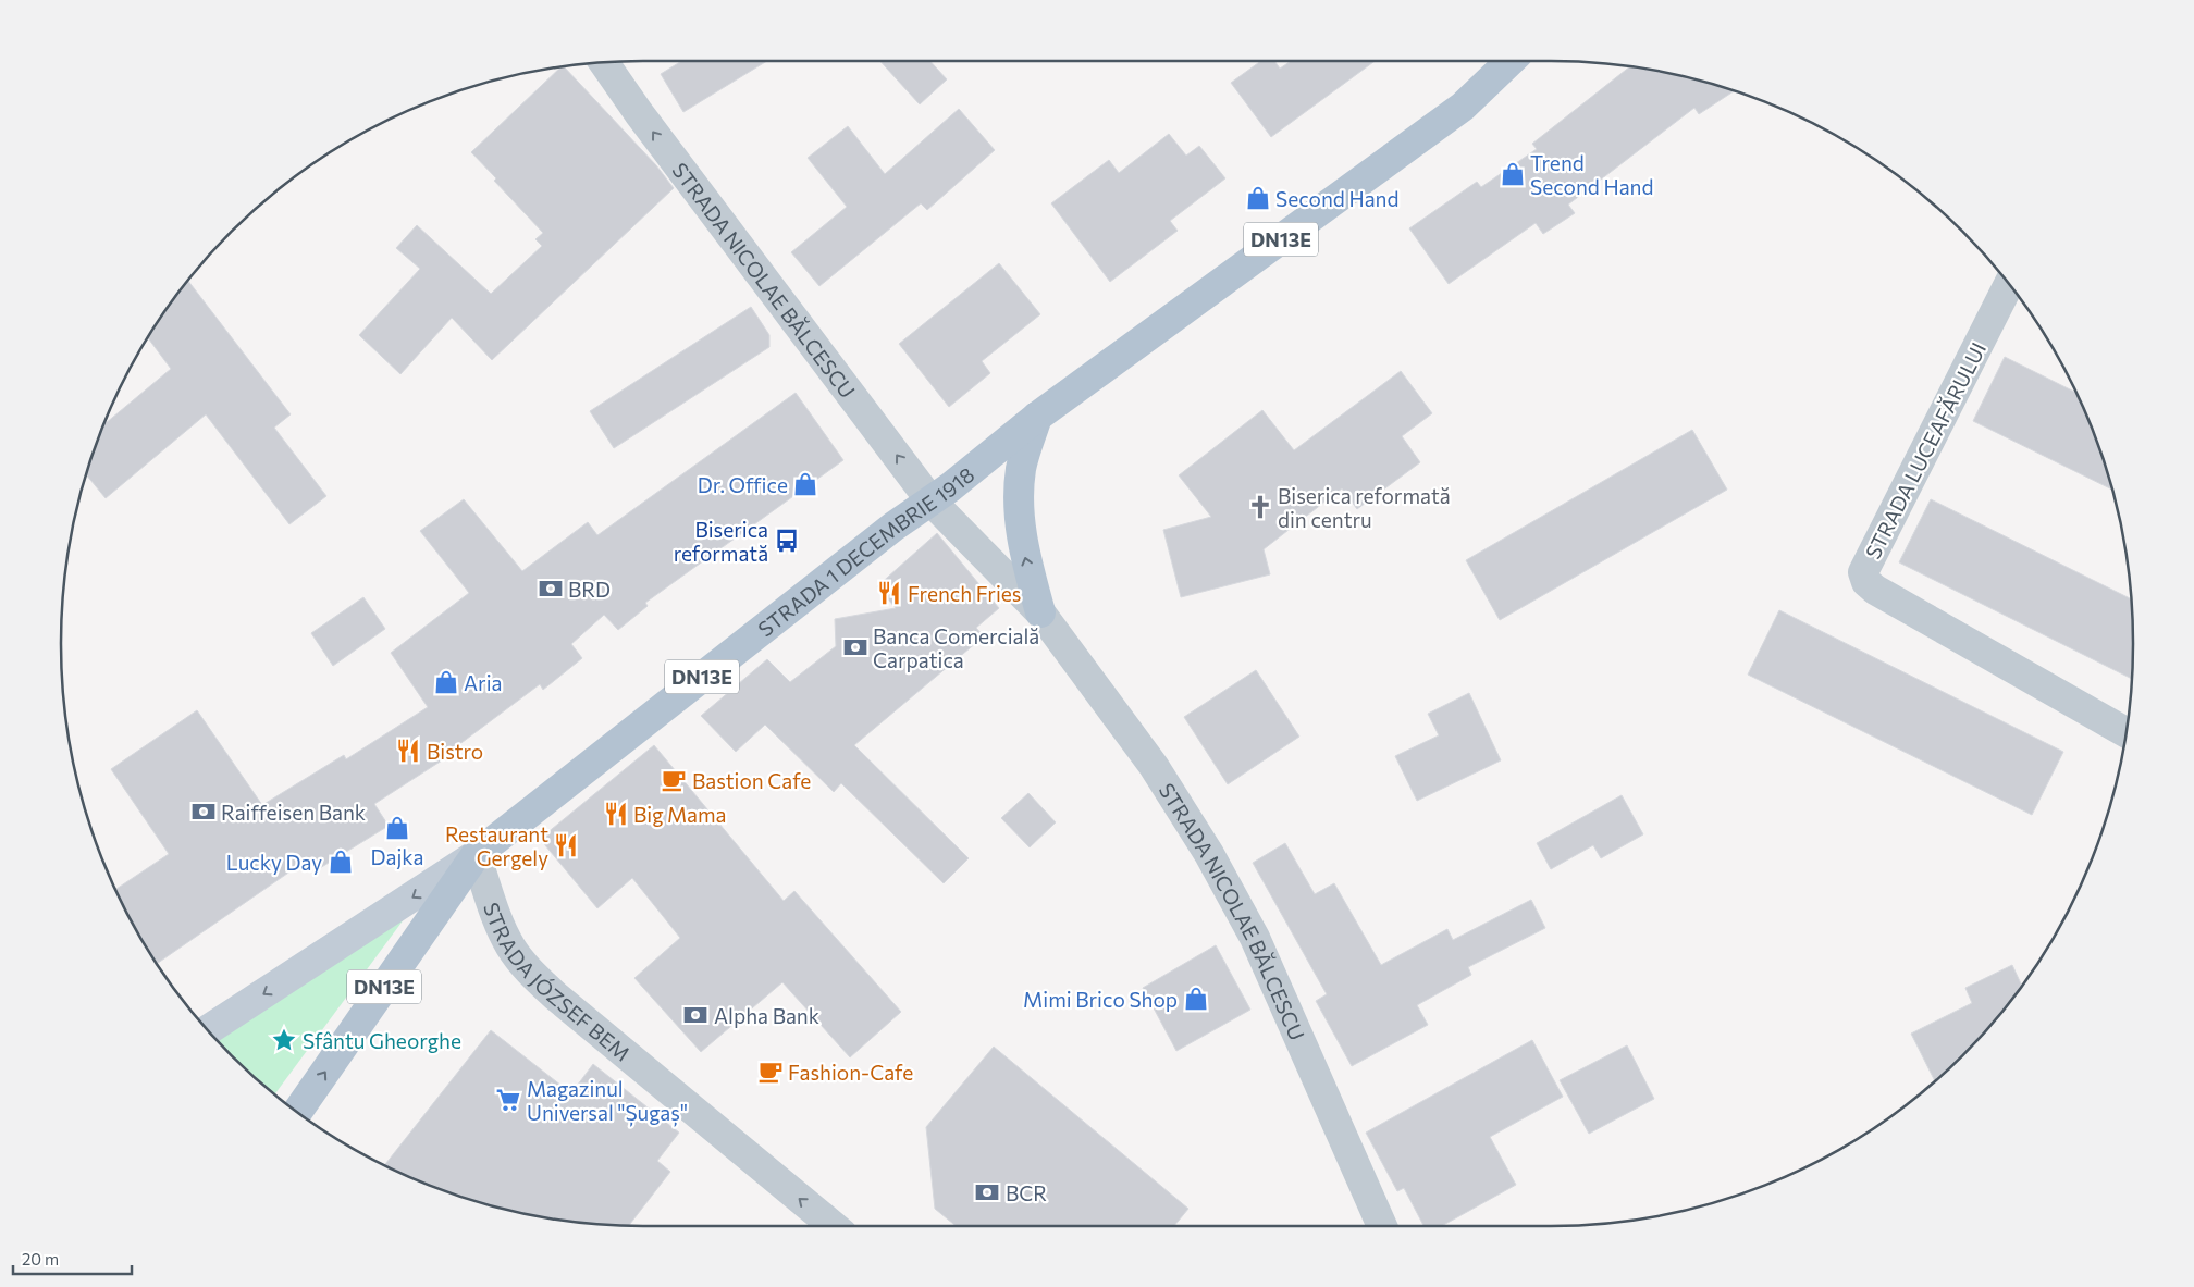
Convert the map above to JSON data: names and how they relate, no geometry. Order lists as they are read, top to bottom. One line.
{"streets":{"main road":["DN13E","STRADA 1 DECEMBRIE 1918"],"street":["STRADA NICOLAE BĂLCESCU","STRADA LUCEAFĂRULUI","STRADA JÓZSEF BEM"]},"crossings":[["DN13E","STRADA 1 DECEMBRIE 1918"],["DN13E","STRADA JÓZSEF BEM"],["STRADA NICOLAE BĂLCESCU","STRADA 1 DECEMBRIE 1918"],["STRADA 1 DECEMBRIE 1918","STRADA JÓZSEF BEM"]],"one_way":["STRADA NICOLAE BĂLCESCU","STRADA JÓZSEF BEM"],"places":{"shop":["Trend Second Hand","Second Hand","Dr. Office","Aria","Dajka","Lucky Day","Mimi Brico Shop"],"church":["Biserica reformată din centru"],"bus stop":["Biserica reformată"],"bank":["BRD","Banca Comercială Carpatica","Raiffeisen Bank","Alpha Bank","BCR"],"restaurant":["French Fries","Bistro","Big Mama","Restaurant Gergely"],"cafe":["Bastion Cafe","Fashion-Cafe"],"place":["Sfântu Gheorghe"],"supermarket":["Magazinul Universal \"Șugaș\""]},"scale_bar":"20 m"}
